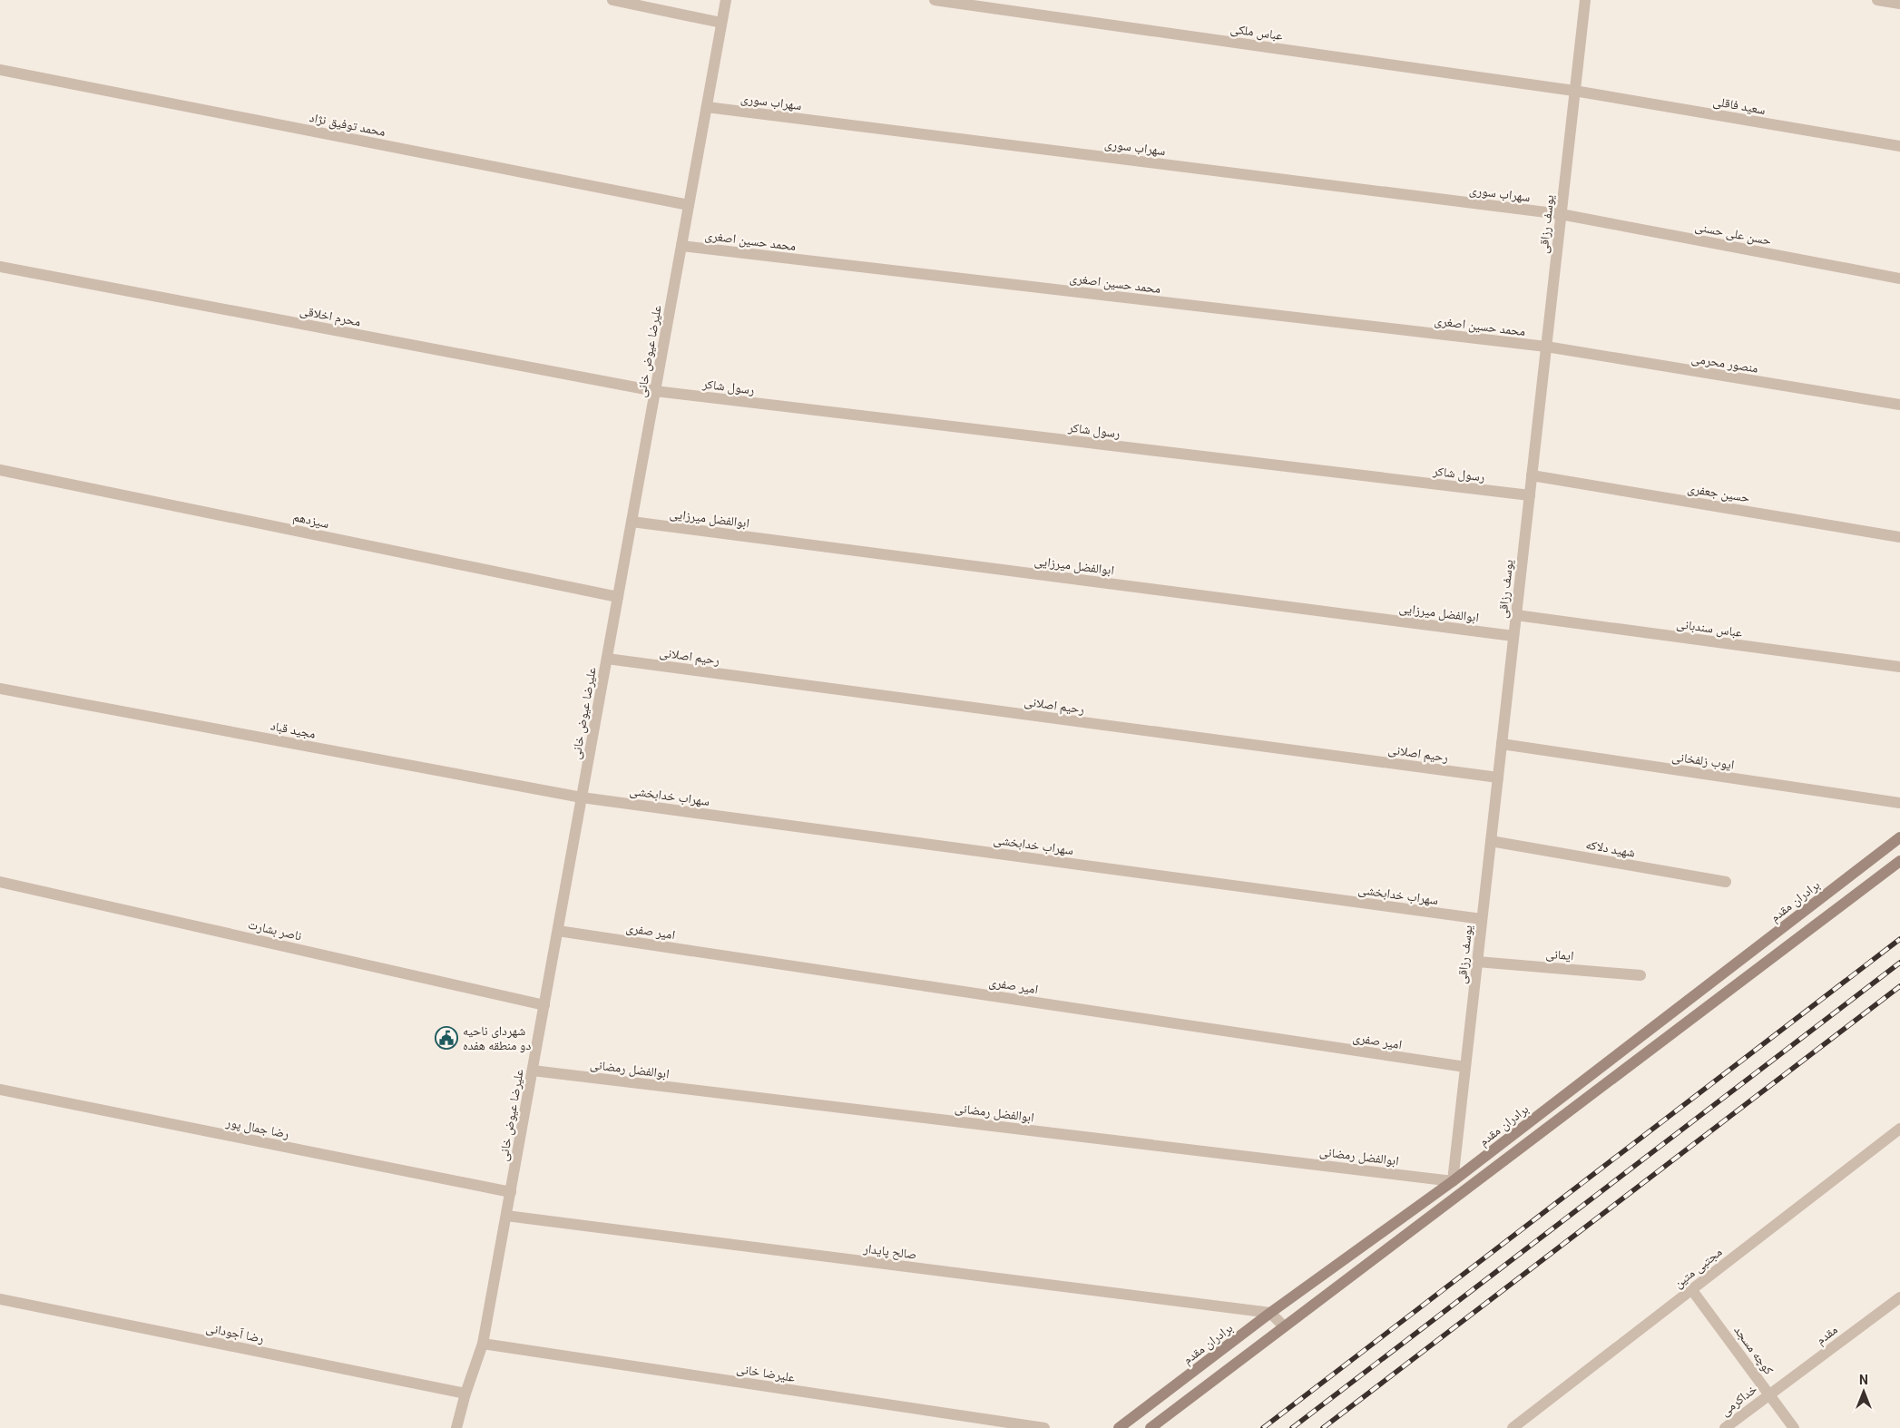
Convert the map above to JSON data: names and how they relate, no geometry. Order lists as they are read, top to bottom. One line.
{"streets":{"main road":["برادران مقدم"],"street":["عباس ملکی","سهراب سوری","سعید فاقلی","محمد توفیق ‌نژاد","یوسف رزاقی","حسن علی حسنی","محمد حسین اصغری","محرم اخلاقی","علیرضا عیوض خانی","منصور محرمی","رسول شاکر","حسین جعفری","ابوالفضل میرزایی","سیزدهم","عباس سندبانی","رحیم اصلانی","مجید قباد","ایوب زلفخانی","سهراب خدابخشی","شهید دلاکه","ناصر بشارت","امیر صفری","ایمانی","ابوالفضل رمضانی","رضا جمال پور","صالح پایدار","مجتبی متین","رضا آجودانی","مقدم","کوچه مسجد","علیرضا خانی","خداکرمی"]},"crossings":[["عباس ملکی","سعید فاقلی"],["عباس ملکی","یوسف رزاقی"],["سهراب سوری","یوسف رزاقی"],["سهراب سوری","حسن علی حسنی"],["سهراب سوری","علیرضا عیوض خانی"],["سعید فاقلی","یوسف رزاقی"],["محمد توفیق ‌نژاد","علیرضا عیوض خانی"],["یوسف رزاقی","حسن علی حسنی"],["یوسف رزاقی","محمد حسین اصغری"],["یوسف رزاقی","منصور محرمی"],["یوسف رزاقی","رسول شاکر"],["یوسف رزاقی","حسین جعفری"],["یوسف رزاقی","ابوالفضل میرزایی"],["یوسف رزاقی","عباس سندبانی"],["یوسف رزاقی","رحیم اصلانی"],["یوسف رزاقی","ایوب زلفخانی"],["یوسف رزاقی","سهراب خدابخشی"],["یوسف رزاقی","شهید دلاکه"],["یوسف رزاقی","برادران مقدم"],["یوسف رزاقی","امیر صفری"],["یوسف رزاقی","ایمانی"],["یوسف رزاقی","ابوالفضل رمضانی"],["محمد حسین اصغری","علیرضا عیوض خانی"],["محمد حسین اصغری","منصور محرمی"],["محرم اخلاقی","علیرضا عیوض خانی"],["محرم اخلاقی","رسول شاکر"],["علیرضا عیوض خانی","رسول شاکر"],["علیرضا عیوض خانی","ابوالفضل میرزایی"],["علیرضا عیوض خانی","سیزدهم"],["علیرضا عیوض خانی","رحیم اصلانی"],["علیرضا عیوض خانی","مجید قباد"],["علیرضا عیوض خانی","سهراب خدابخشی"],["علیرضا عیوض خانی","ناصر بشارت"],["علیرضا عیوض خانی","امیر صفری"],["علیرضا عیوض خانی","ابوالفضل رمضانی"],["علیرضا عیوض خانی","رضا جمال پور"],["علیرضا عیوض خانی","صالح پایدار"],["علیرضا عیوض خانی","رضا آجودانی"],["علیرضا عیوض خانی","علیرضا خانی"],["مجید قباد","سهراب خدابخشی"],["برادران مقدم","ابوالفضل رمضانی"],["برادران مقدم","صالح پایدار"],["مجتبی متین","کوچه مسجد"],["مقدم","کوچه مسجد"],["مقدم","خداکرمی"],["کوچه مسجد","خداکرمی"]],"places":{"public building":["شهردای ناحیه دو منطقه هفده"]},"north":"top"}
